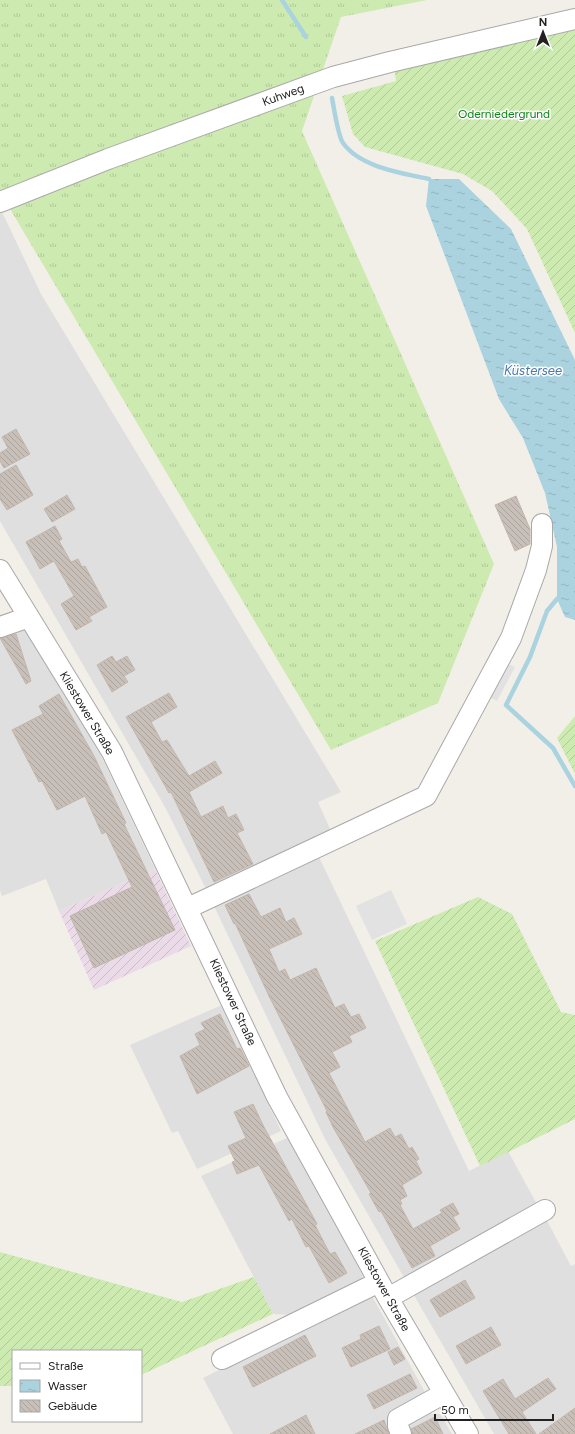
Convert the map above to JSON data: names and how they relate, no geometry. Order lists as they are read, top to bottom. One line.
{"streets":{"street":["Kuhweg","Kliestower Straße"]},"water":["Küstersee"],"parks":["Oderniedergrund"],"legend":["Straße","Wasser","Gebäude"],"scale_bar":"50 m","north":"top"}
